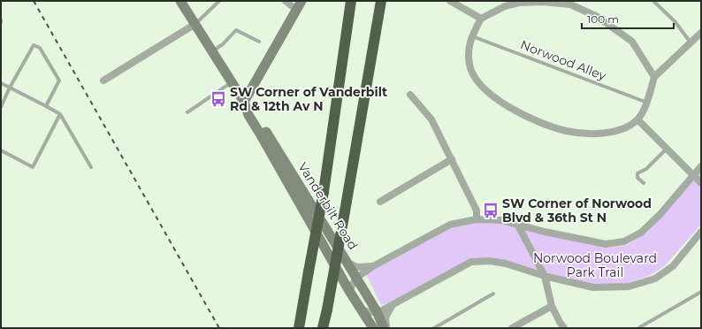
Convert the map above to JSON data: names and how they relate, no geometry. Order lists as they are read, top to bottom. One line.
{"streets":{"street":["Vanderbilt Road"],"lane":["Norwood Alley"]},"parks":["Norwood Boulevard Park Trail"],"places":{"bus stop":["SW Corner of Vanderbilt Rd & 12th Av N","SW Corner of Norwood Blvd & 36th St N"]},"scale_bar":"100 m"}
